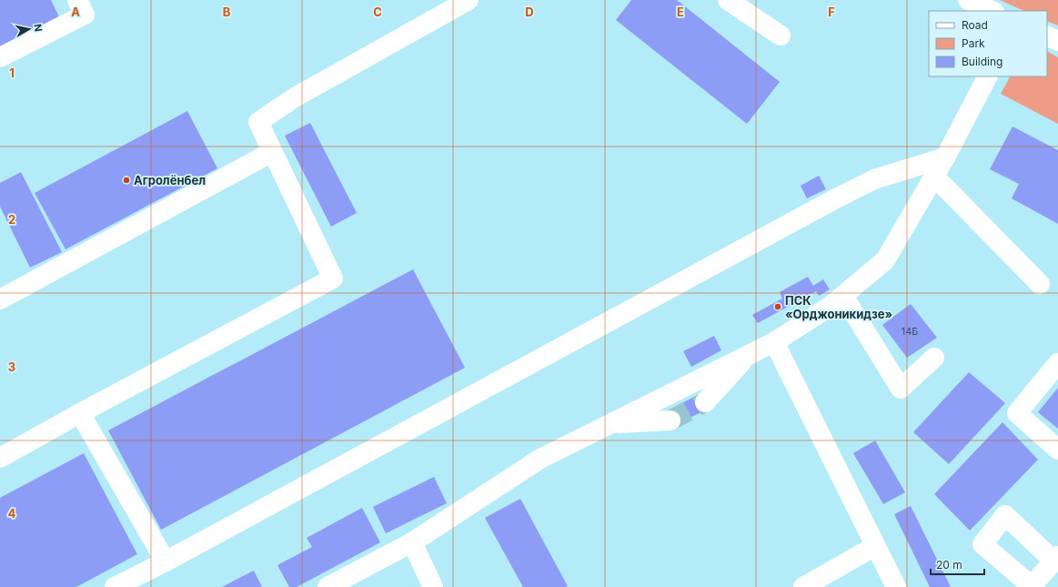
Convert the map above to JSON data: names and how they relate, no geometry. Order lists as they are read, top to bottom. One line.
{"places":["Агролёнбел","ПСК «Орджоникидзе»"],"house_numbers":["14Б"],"legend":["Road","Park","Building"],"scale_bar":"20 m","north":"right","grid":{"columns":["A","B","C","D","E","F"],"rows":["1","2","3","4"]}}
